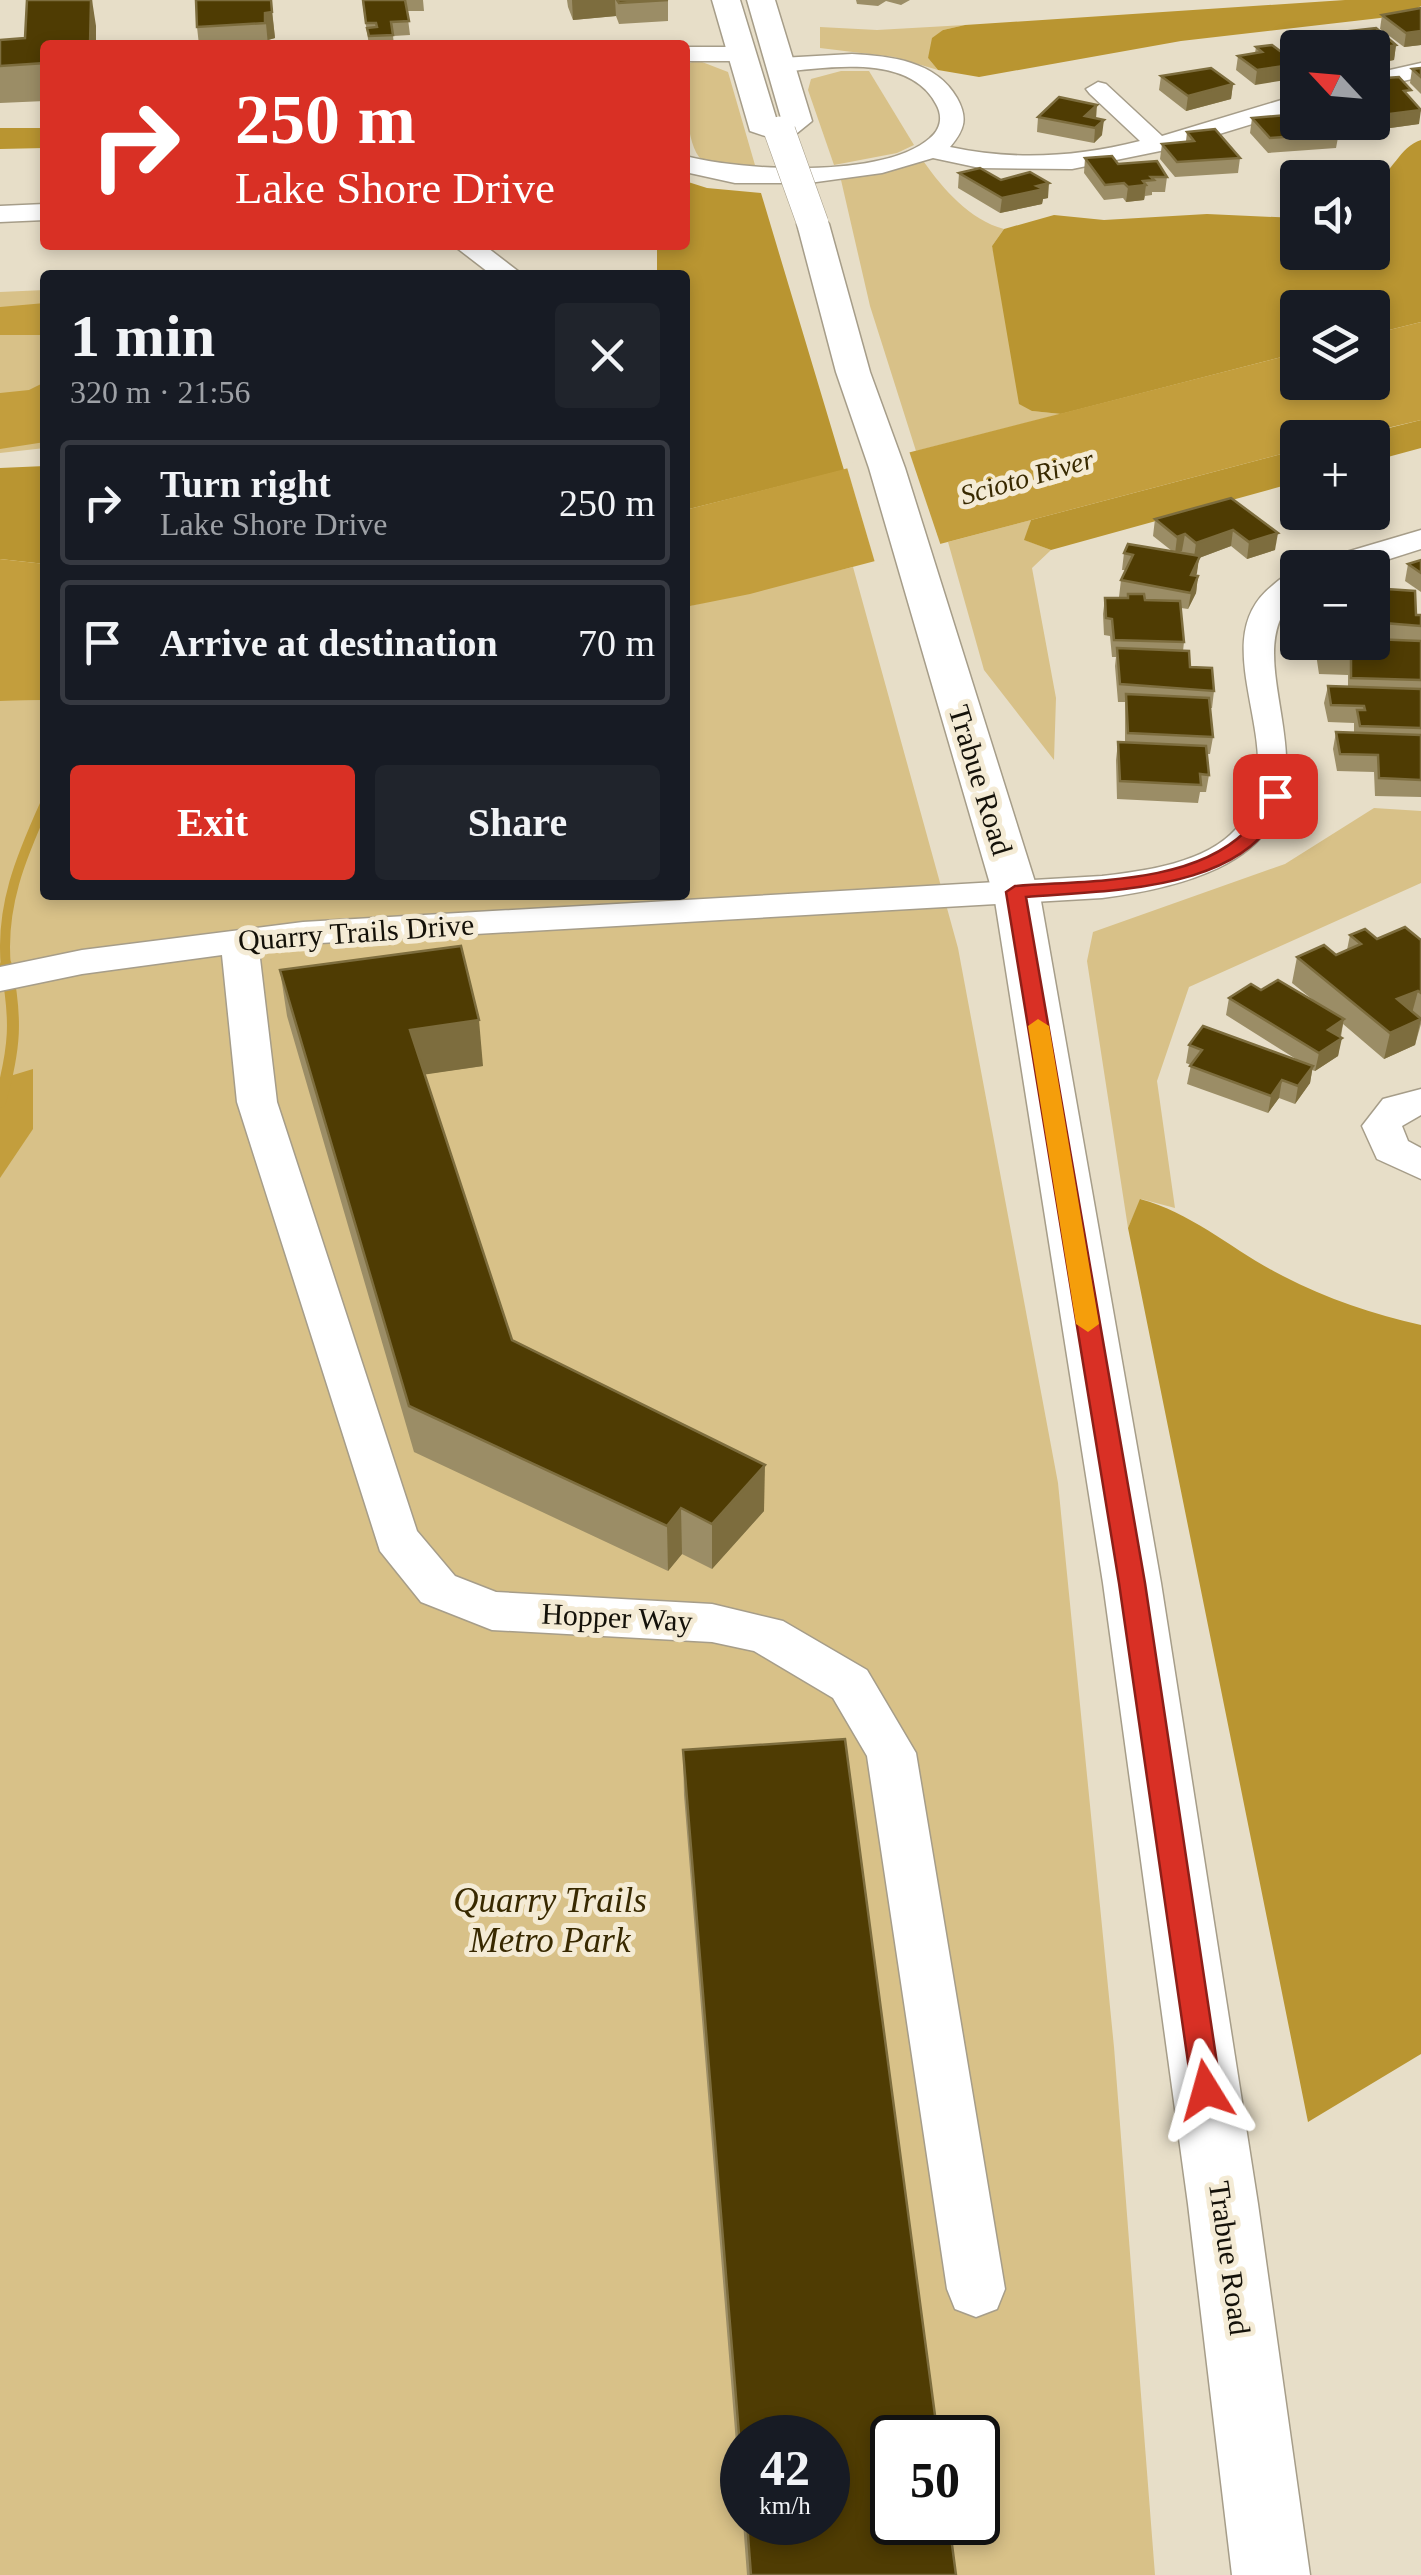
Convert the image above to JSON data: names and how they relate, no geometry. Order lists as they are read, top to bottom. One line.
{"streets":{"main road":["Trabue Road"],"street":["Quarry Trails Drive","Hopper Way"]},"crossings":[["Trabue Road","Quarry Trails Drive"],["Quarry Trails Drive","Hopper Way"]],"water":["Scioto River"],"parks":["Quarry Trails Metro Park"],"north":"top left","page":{"map_buttons":["+","−"],"turn":["250 m","Lake Shore Drive"],"heading":["1 min","320 m · 21:56"],"list":[{"name":"Turn right","note":"Lake Shore Drive","value":"250 m"},{"name":"Arrive at destination","value":"70 m"}],"buttons":["Exit","Share"],"speed":"42 km/h","limit":"50"}}
